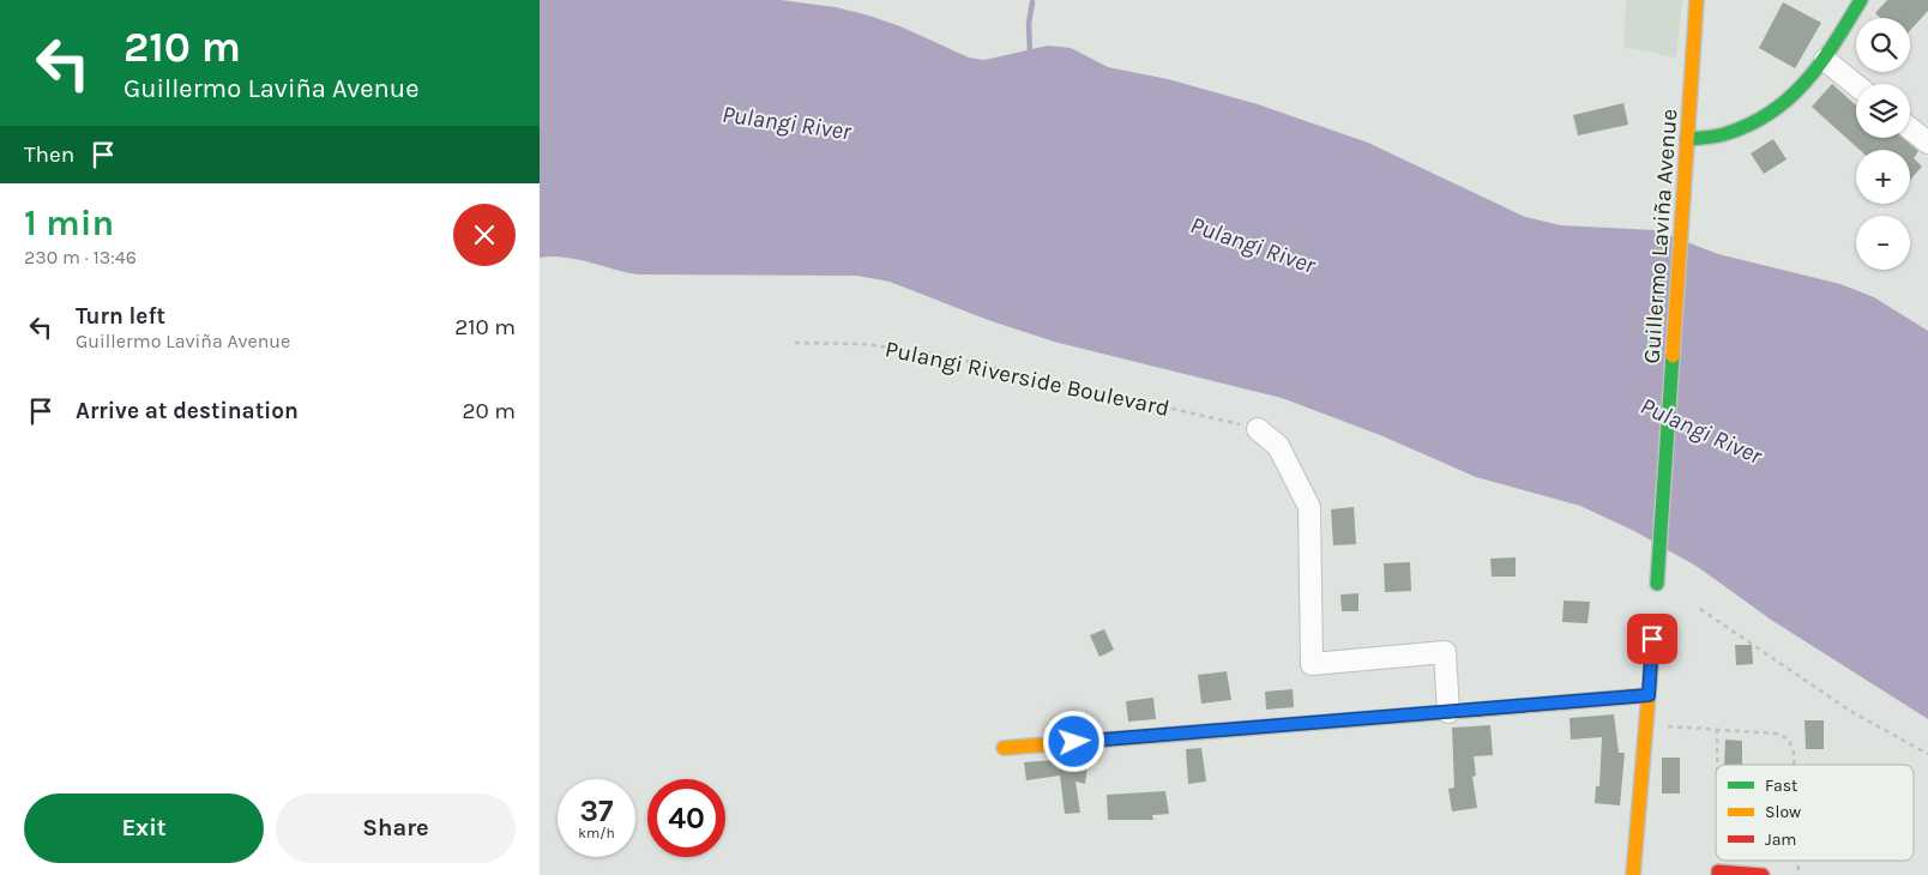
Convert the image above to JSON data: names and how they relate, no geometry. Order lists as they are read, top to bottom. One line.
{"streets":{"street":["Guillermo Laviña Avenue"],"path":["Pulangi Riverside Boulevard"]},"water":["Pulangi River"],"legend":["Fast","Slow","Jam"],"page":{"turn":["210 m","Guillermo Laviña Avenue"],"map_buttons":["+","−"],"then":"Then","heading":["1 min","230 m · 13:46"],"list":[{"name":"Turn left","note":"Guillermo Laviña Avenue","value":"210 m"},{"name":"Arrive at destination","value":"20 m"}],"speed":"37 km/h","limit":"40","buttons":["Exit","Share"]}}
